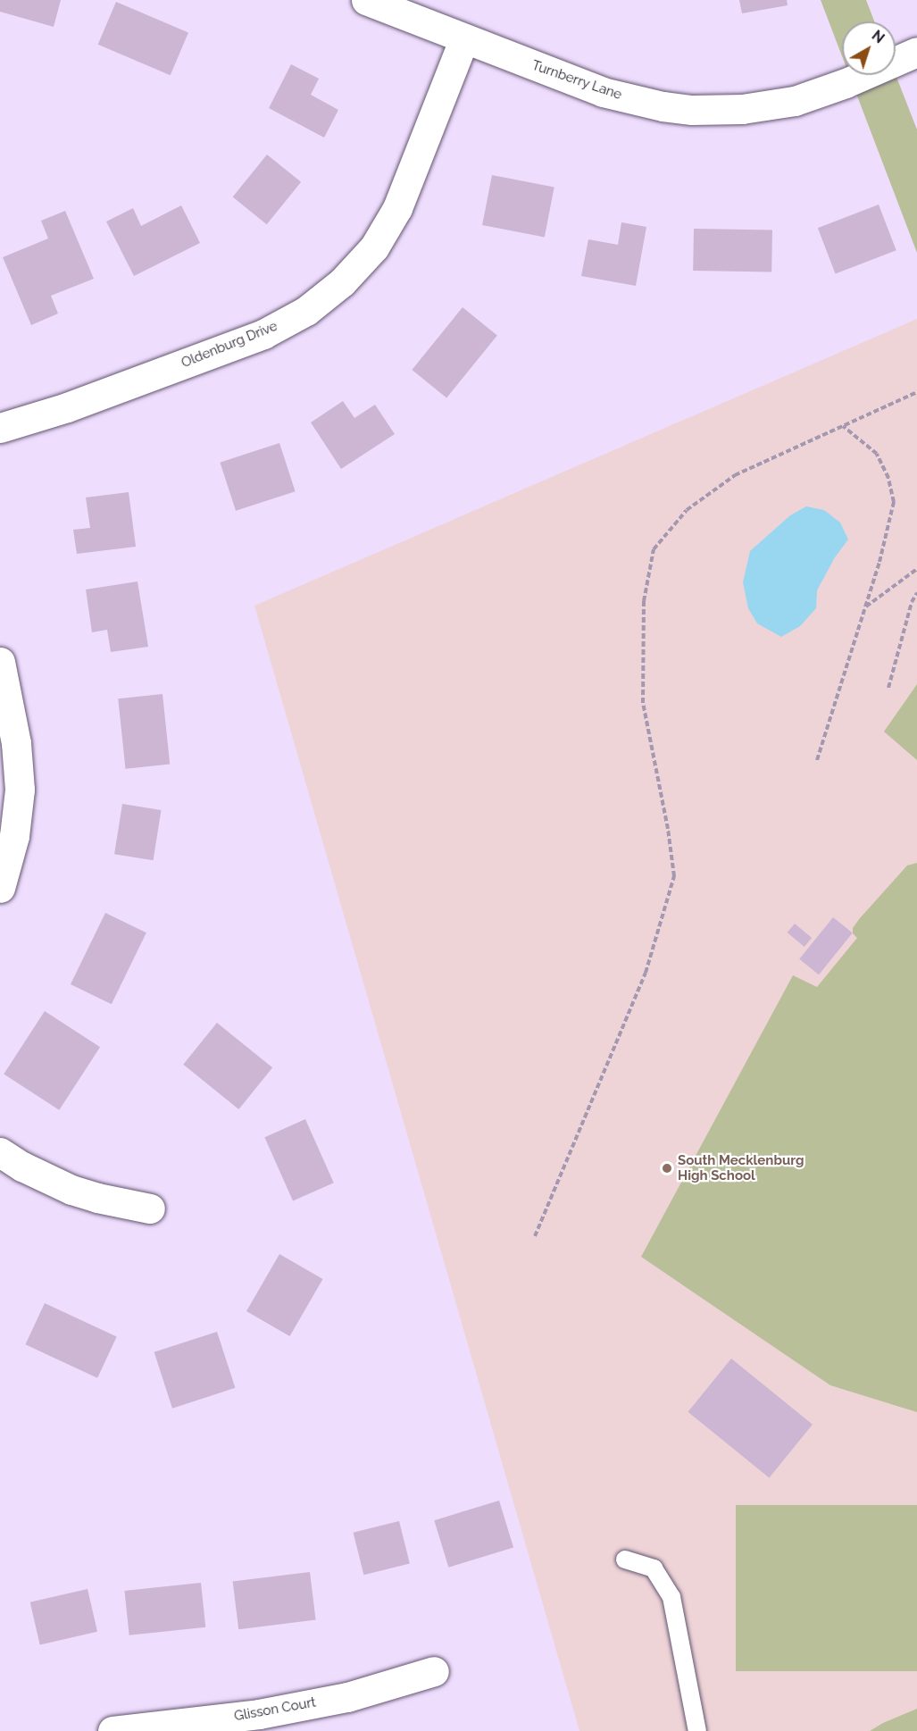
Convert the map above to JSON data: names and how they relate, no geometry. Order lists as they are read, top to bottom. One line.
{"streets":{"street":["Turnberry Lane","Oldenburg Drive","Glisson Court"]},"crossings":[["Turnberry Lane","Oldenburg Drive"]],"places":["South Mecklenburg High School"],"north":"top right"}
